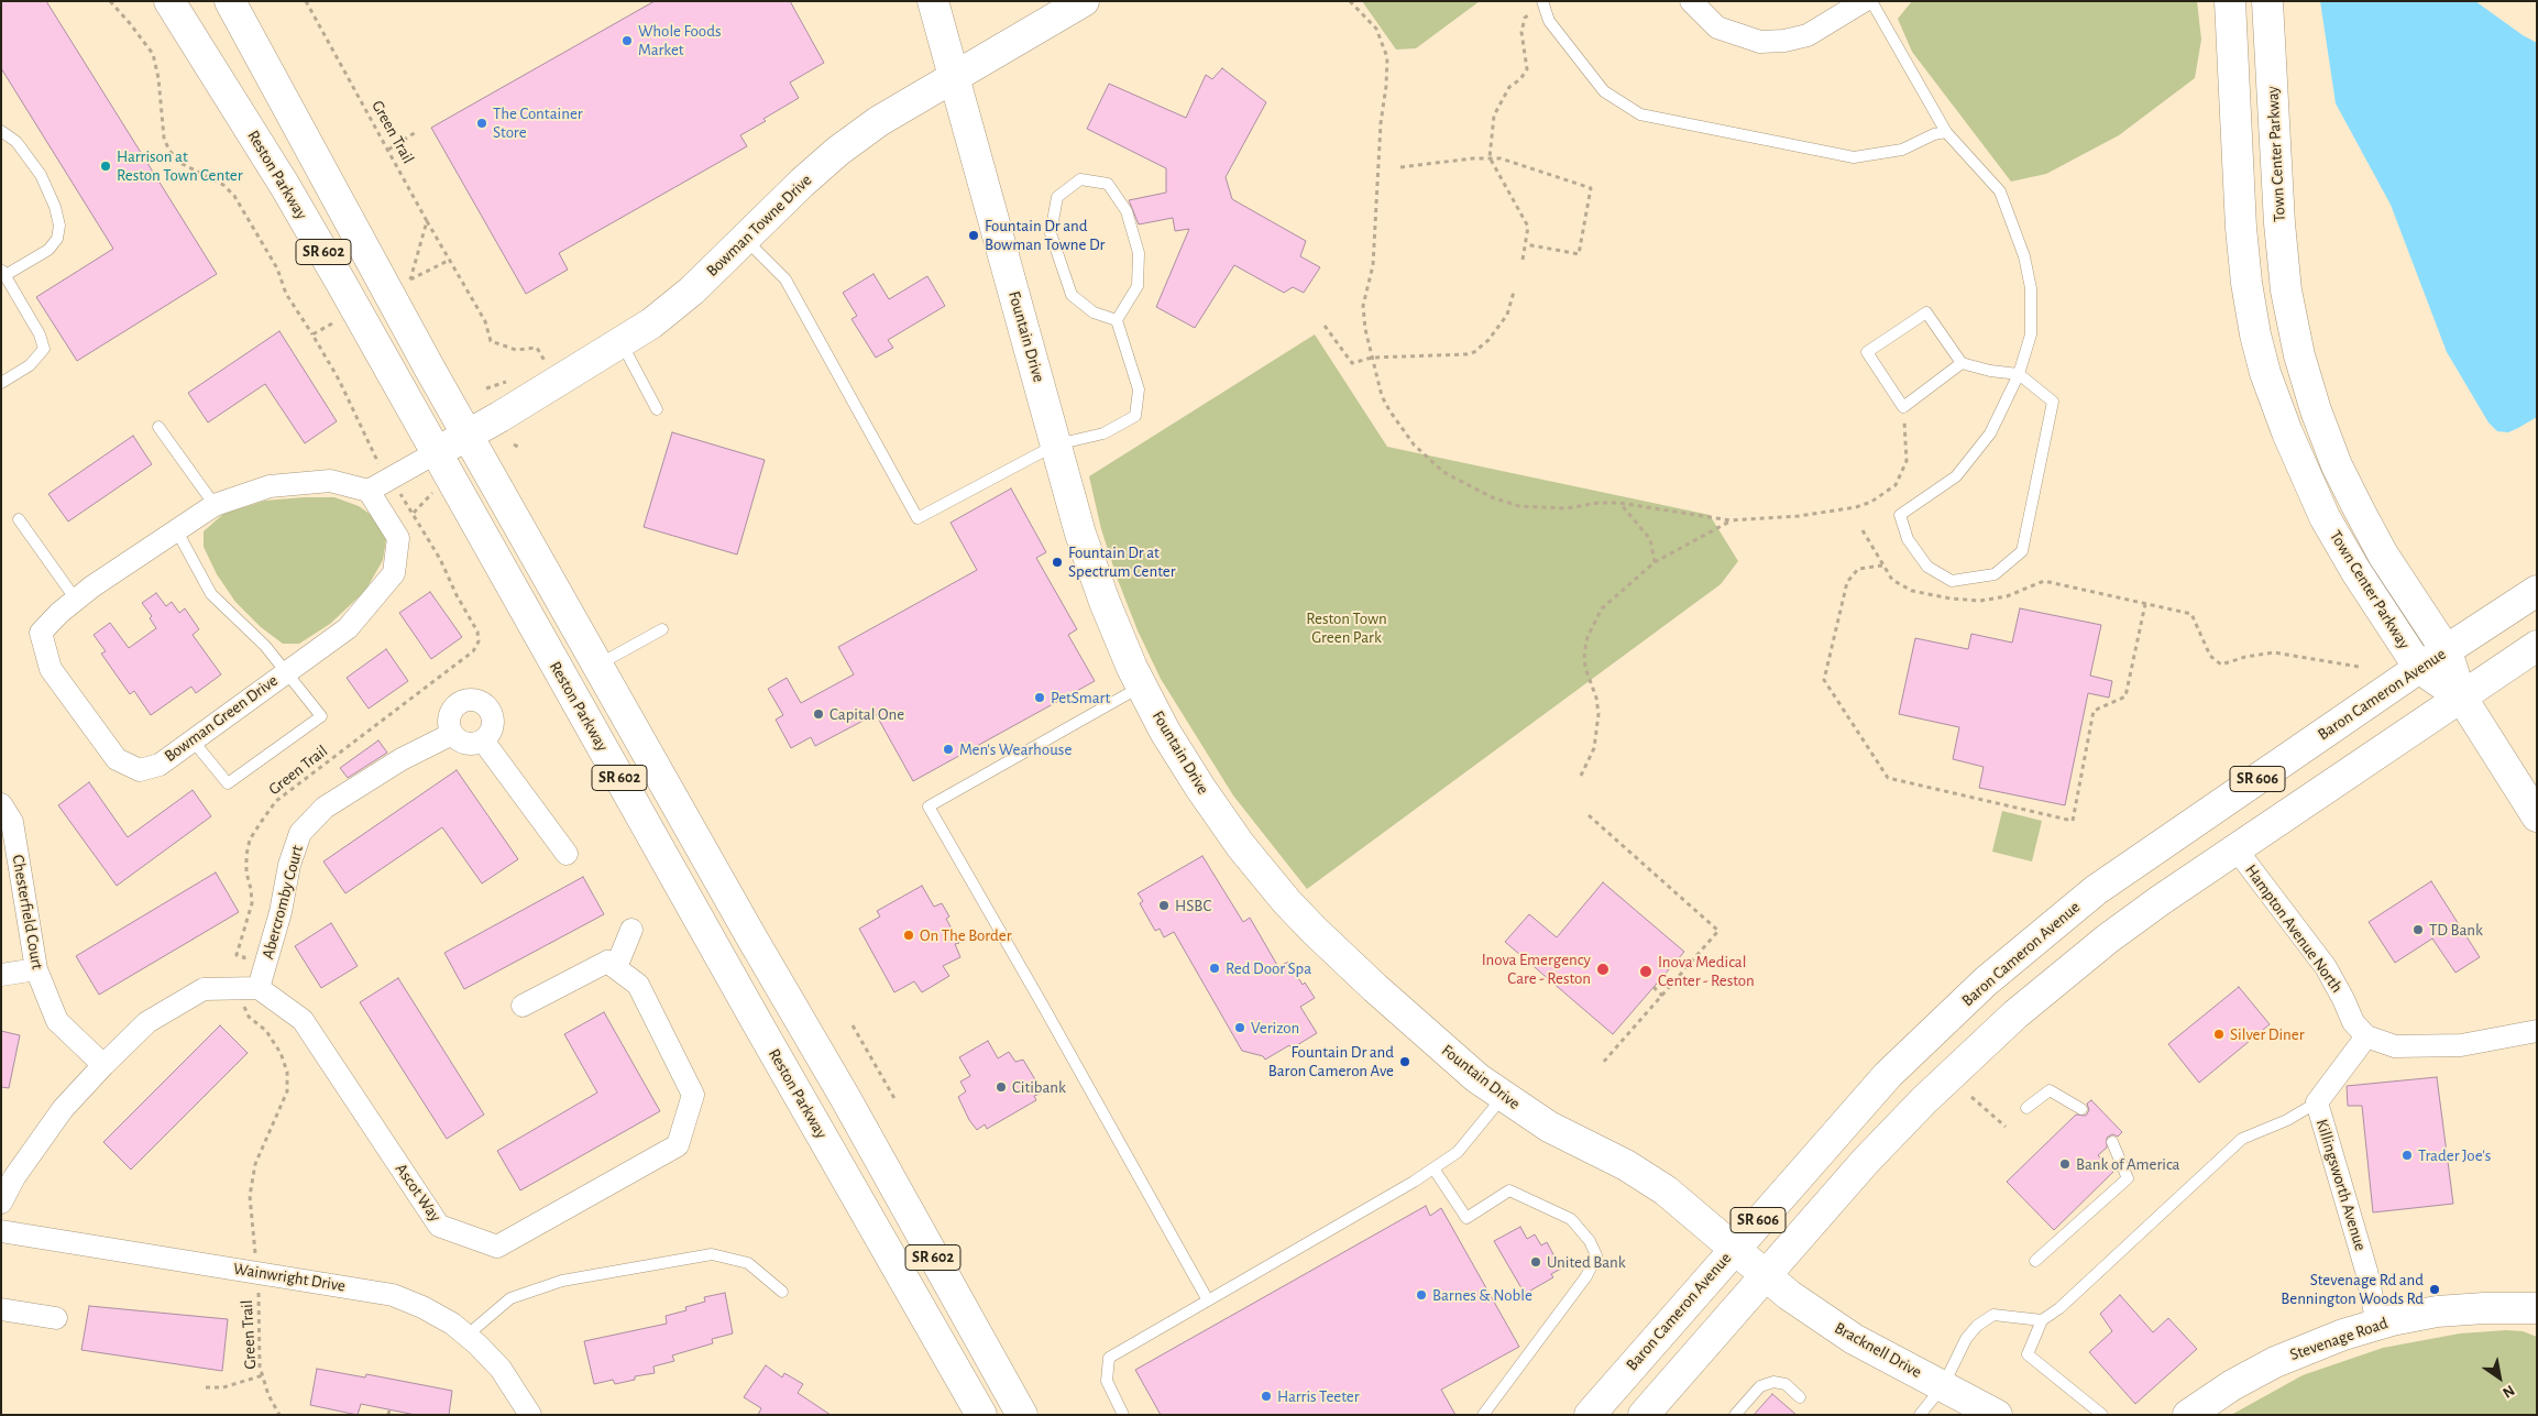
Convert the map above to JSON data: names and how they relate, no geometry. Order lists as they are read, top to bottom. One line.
{"streets":{"main road":["Town Center Parkway","Reston Parkway","Bowman Towne Drive","SR 602","Fountain Drive","Baron Cameron Avenue","SR 606","Stevenage Road","Bracknell Drive"],"street":["Bowman Green Drive","Abercromby Court","Chesterfield Court","Hampton Avenue North","Killingsworth Avenue","Ascot Way","Wainwright Drive"],"path":["Green Trail"]},"crossings":[["Green Trail","Abercromby Court"],["Green Trail","Ascot Way"],["Green Trail","Wainwright Drive"],["Town Center Parkway","Baron Cameron Avenue"],["Town Center Parkway","SR 606"],["Reston Parkway","Bowman Towne Drive"],["Bowman Towne Drive","SR 602"],["Bowman Towne Drive","Fountain Drive"],["Fountain Drive","Baron Cameron Avenue"],["Fountain Drive","SR 606"],["Fountain Drive","Bracknell Drive"],["SR 606","Hampton Avenue North"],["SR 606","Bracknell Drive"],["Abercromby Court","Ascot Way"],["Hampton Avenue North","Killingsworth Avenue"],["Killingsworth Avenue","Stevenage Road"]],"parks":["Reston Town Green Park"],"places":["Whole Foods Market","The Container Store","Harrison at Reston Town Center","Fountain Dr and Bowman Towne Dr","Fountain Dr at Spectrum Center","PetSmart","Capital One","Men's Wearhouse","HSBC","TD Bank","On The Border","Red Door Spa","Inova Emergency Care - Reston","Inova Medical Center - Reston","Verizon","Silver Diner","Fountain Dr and Baron Cameron Ave","Citibank","Trader Joe's","Bank of America","United Bank","Stevenage Rd and Bennington Woods Rd","Barnes & Noble","Harris Teeter"],"north":"bottom right"}
